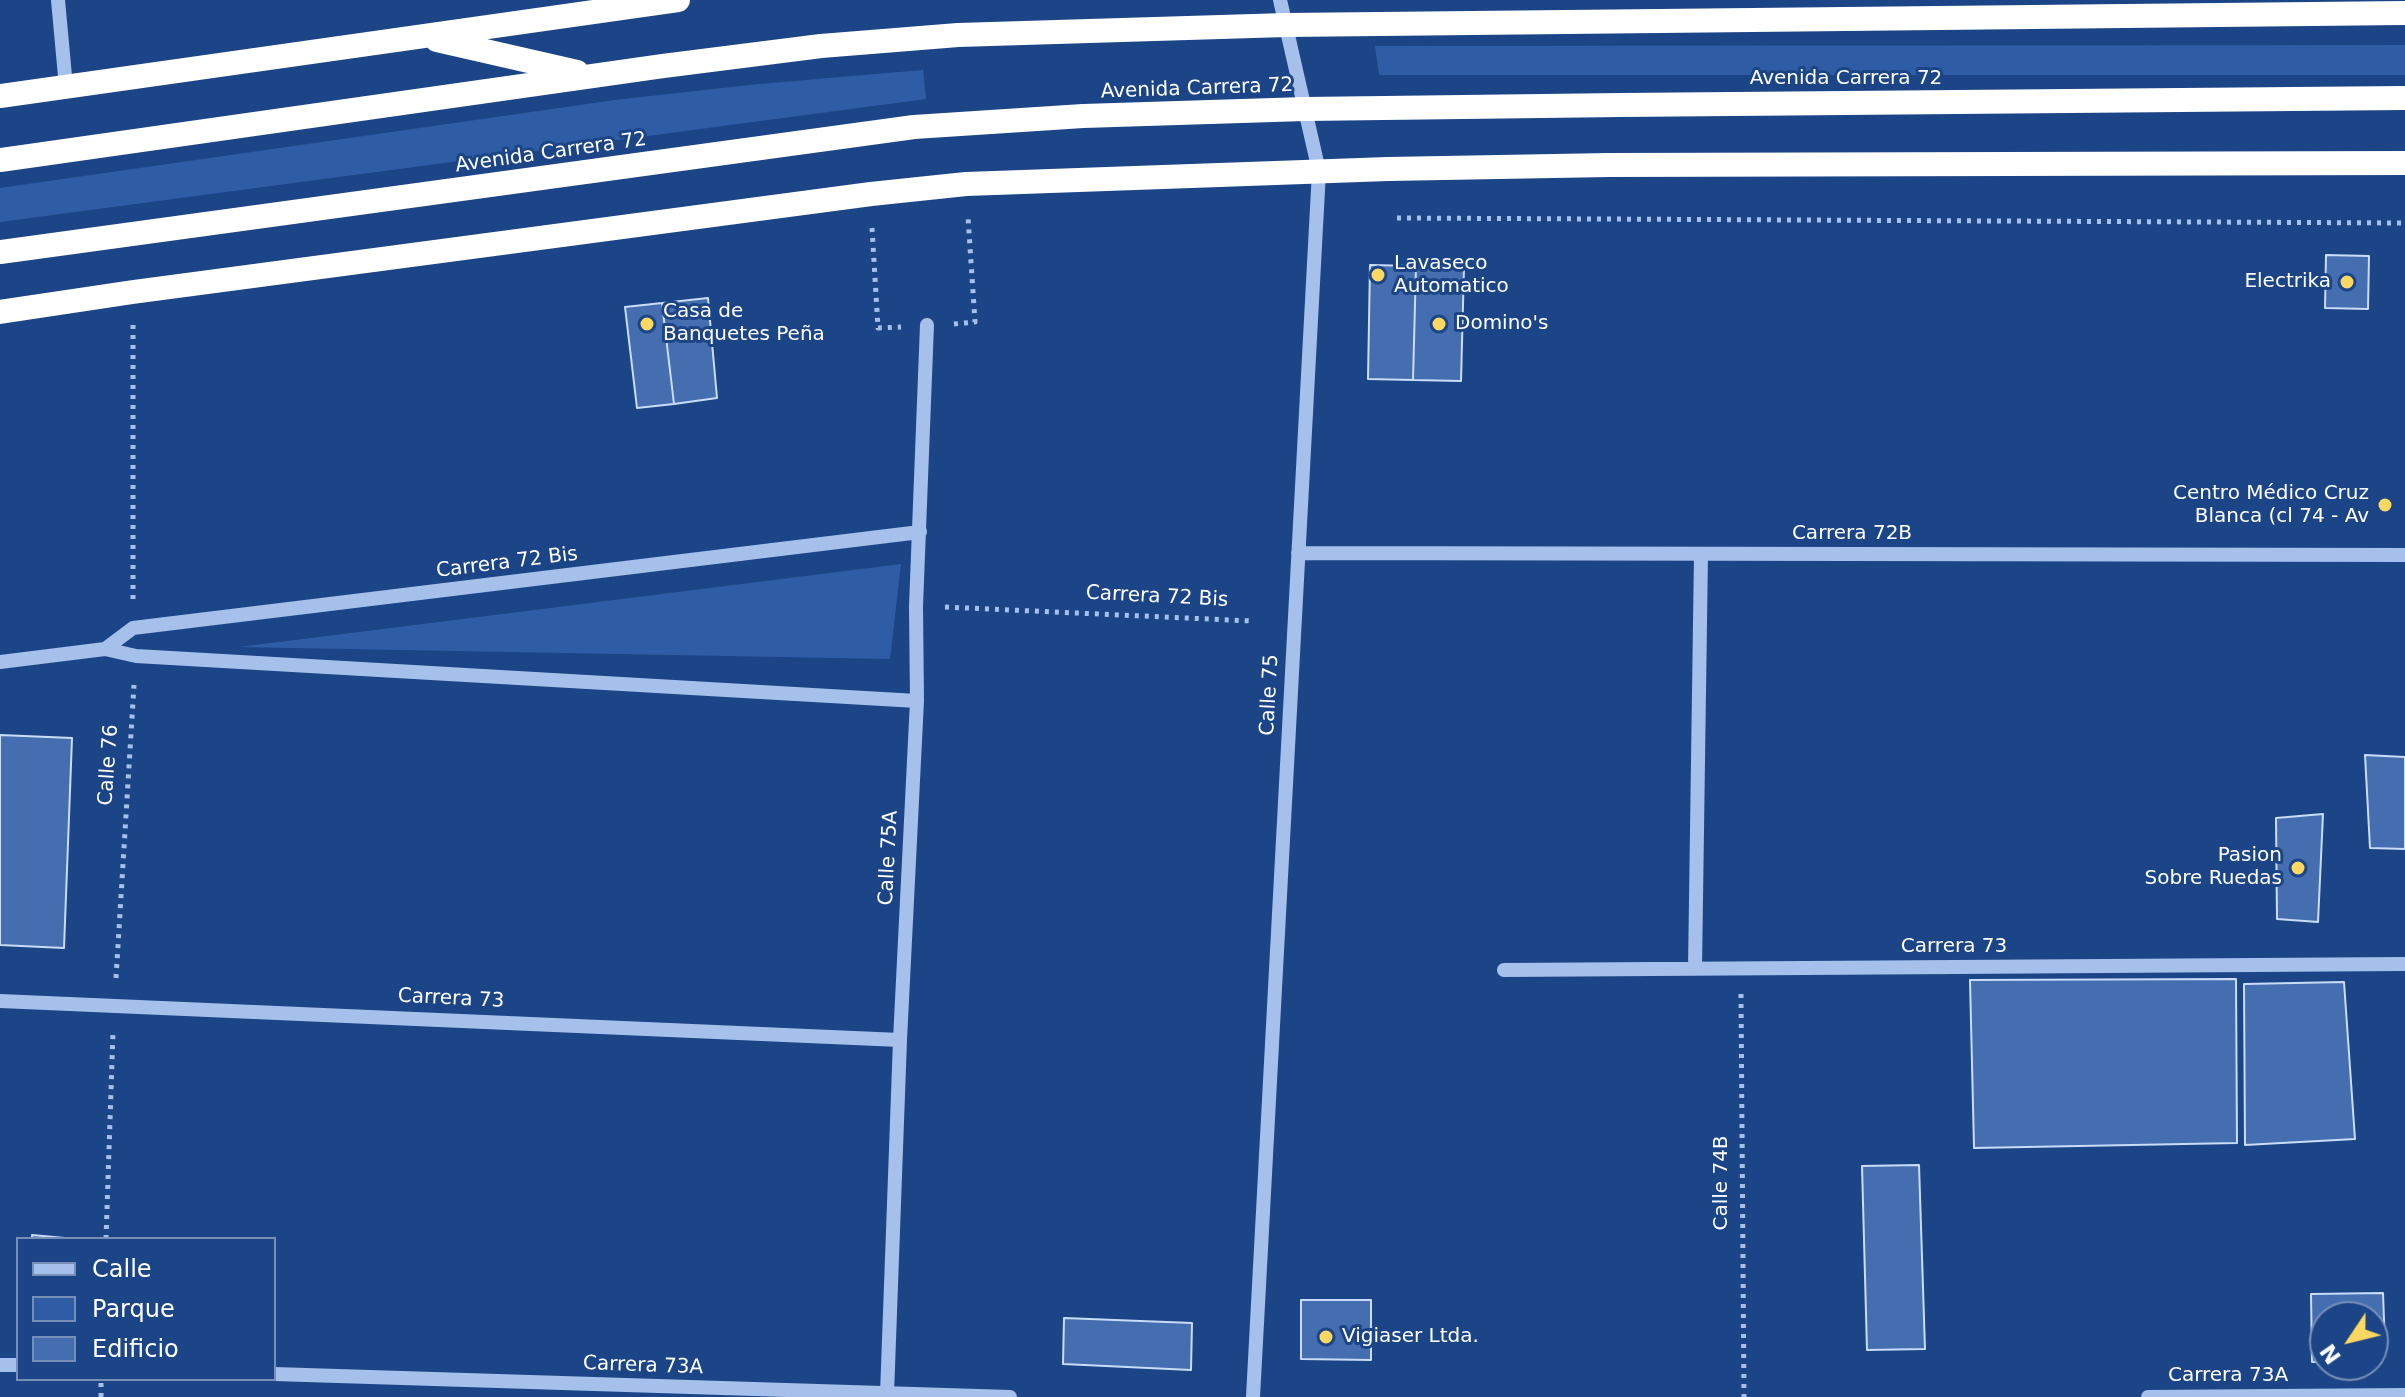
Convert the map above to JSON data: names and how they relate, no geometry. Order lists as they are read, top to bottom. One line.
{"streets":{"highway":["Avenida Carrera 72"],"street":["Carrera 72B","Carrera 72 Bis","Calle 75","Calle 75A","Carrera 73","Carrera 73A"],"path":["Calle 76","Calle 74B"]},"crossings":[["Avenida Carrera 72","Calle 75"],["Carrera 72B","Calle 75"],["Carrera 72 Bis","Calle 76"],["Carrera 72 Bis","Calle 75A"],["Calle 76","Carrera 73"],["Calle 75A","Carrera 73"],["Calle 75A","Carrera 73A"],["Carrera 73","Calle 74B"]],"places":["Lavaseco Automatico","Electrika","Casa de Banquetes Peña","Domino's","Centro Médico Cruz Blanca (cl 74 - Av","Pasion Sobre Ruedas","Vigiaser Ltda."],"legend":["Calle","Parque","Edificio"],"north":"bottom left"}
